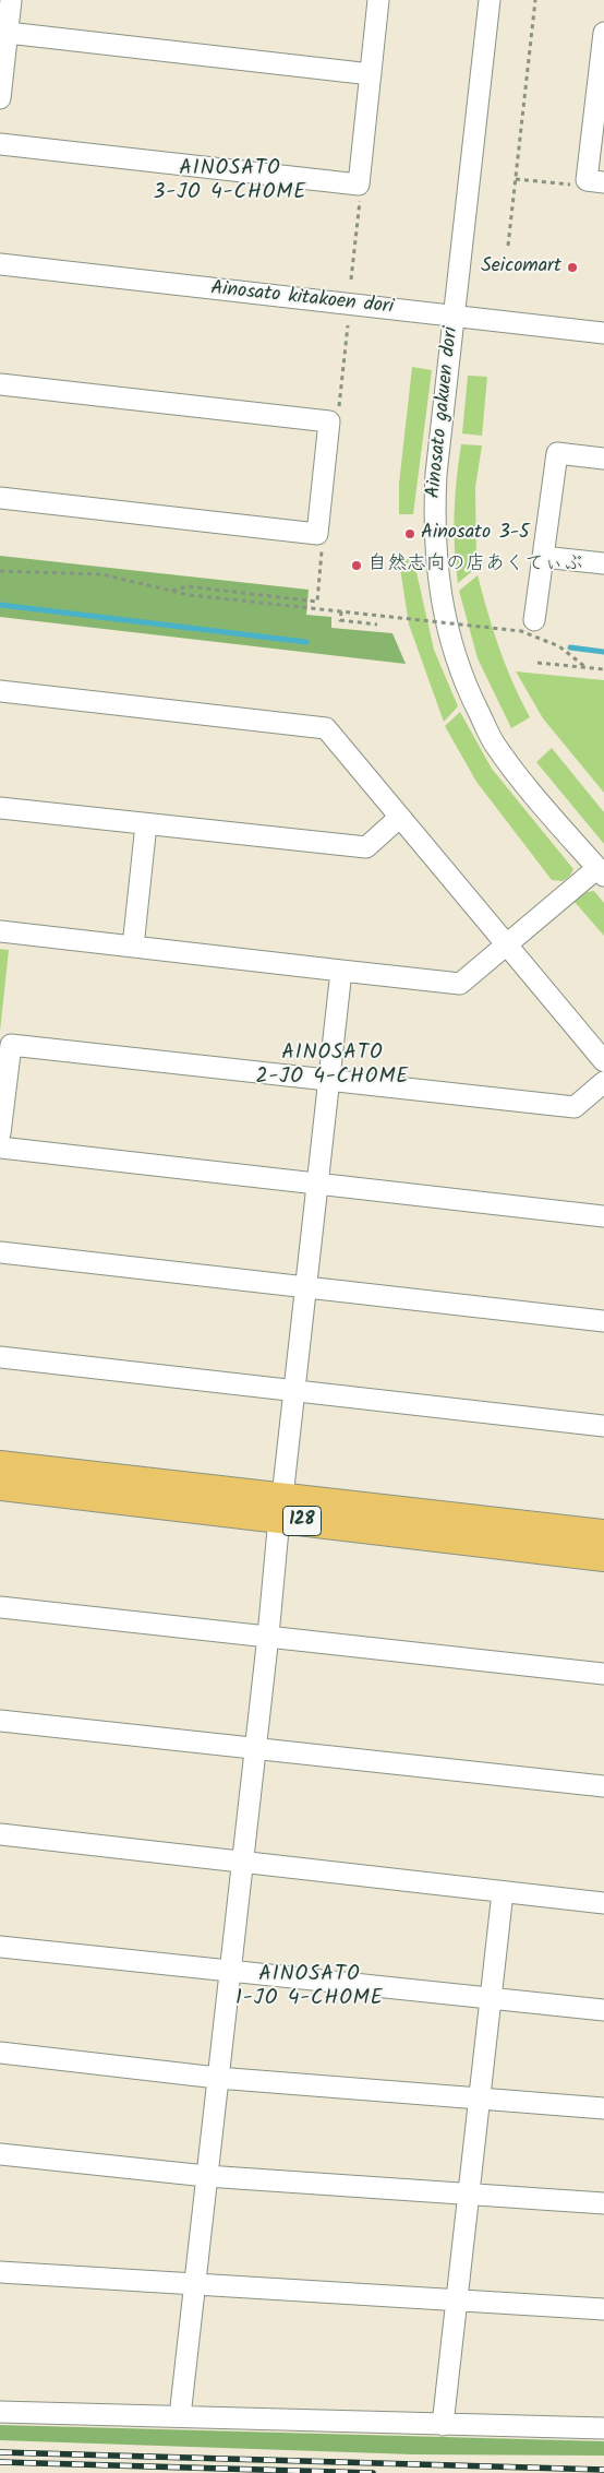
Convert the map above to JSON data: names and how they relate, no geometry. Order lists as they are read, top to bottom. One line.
{"streets":{"main road":["128"],"street":["Ainosato kitakoen dori","Ainosato gakuen dori"]},"crossings":[["Ainosato kitakoen dori","Ainosato gakuen dori"]],"districts":["AINOSATO 3-JO 4-CHOME","AINOSATO 2-JO 4-CHOME","AINOSATO 1-JO 4-CHOME"],"places":["Seicomart","Ainosato 3-5","自然志向の店あくてぃぶ"]}
